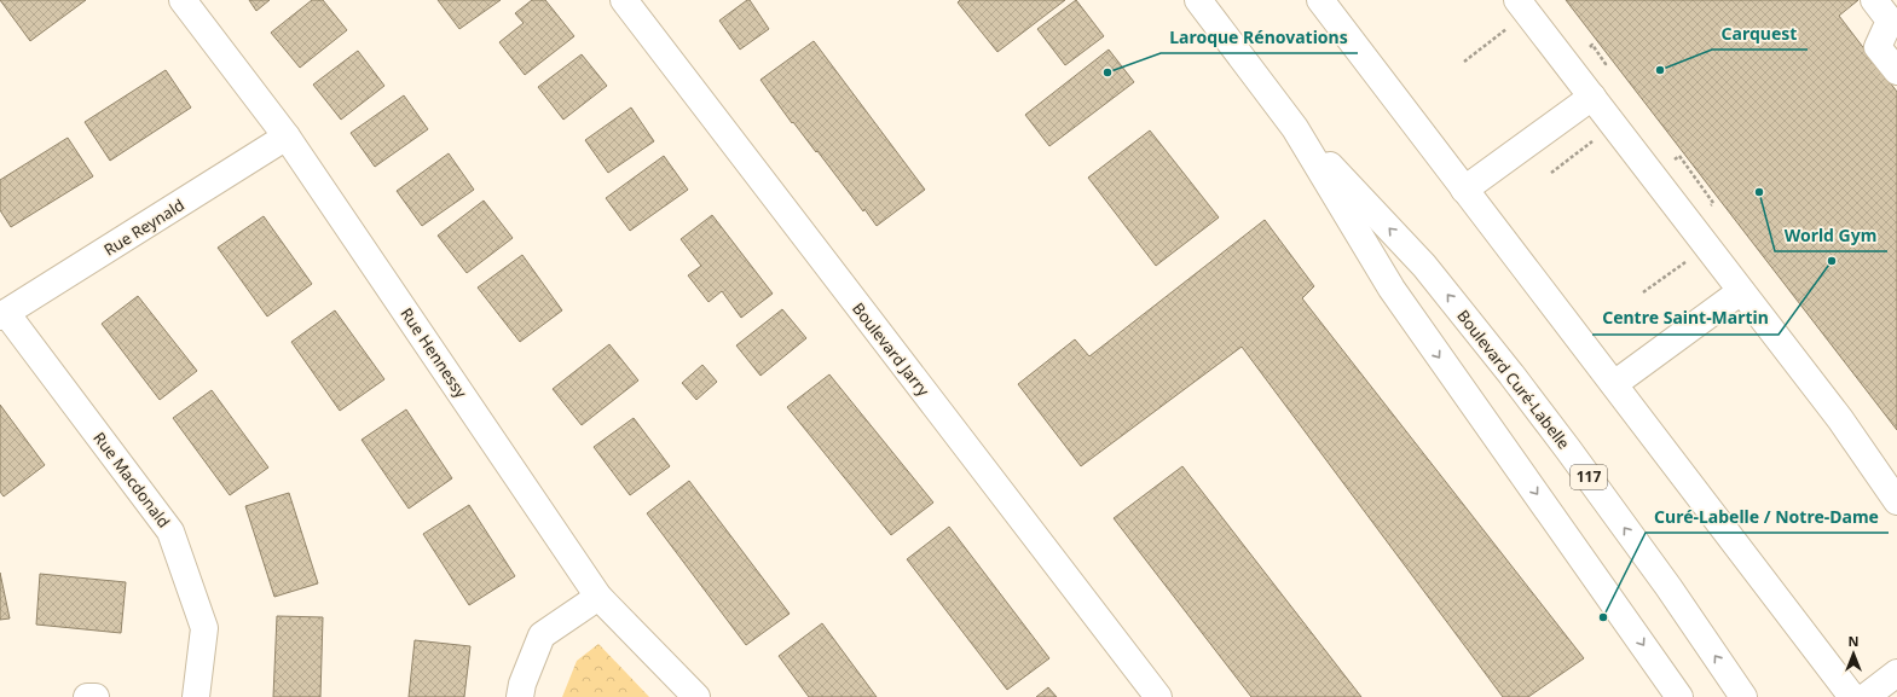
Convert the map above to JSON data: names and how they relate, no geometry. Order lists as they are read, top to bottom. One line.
{"streets":{"street":["Rue Reynald","Boulevard Jarry","Rue Hennessy","Boulevard Curé-Labelle","117","Rue Macdonald"]},"crossings":[["Rue Reynald","Rue Hennessy"],["Rue Reynald","Rue Macdonald"]],"places":["Carquest","Laroque Rénovations","World Gym","Centre Saint-Martin","Curé-Labelle / Notre-Dame"],"north":"top"}
